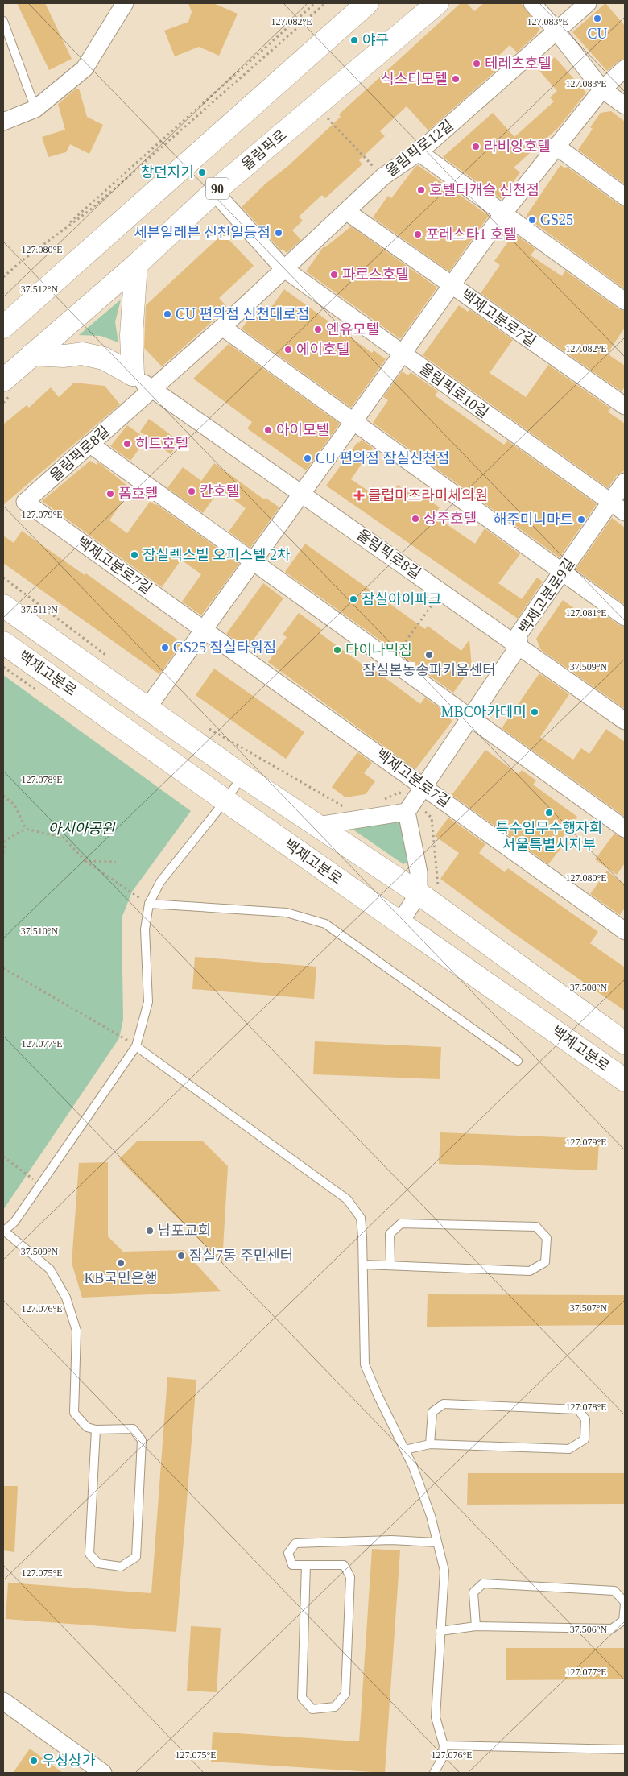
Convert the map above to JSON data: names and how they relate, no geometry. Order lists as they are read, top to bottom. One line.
{"streets":{"main road":["올림픽로","90","백제고분로"],"street":["올림픽로12길","백제고분로7길","올림픽로10길","올림픽로8길","백제고분로9길"]},"crossings":[["올림픽로12길","백제고분로7길"],["올림픽로12길","올림픽로10길"],["올림픽로","올림픽로10길"],["백제고분로7길","올림픽로10길"],["백제고분로7길","올림픽로8길"],["백제고분로7길","백제고분로9길"],["백제고분로7길","백제고분로"],["올림픽로10길","백제고분로9길"],["올림픽로8길","백제고분로9길"]],"parks":["아시아공원"],"places":{"other":["CU","야구","테레츠호텔","식스티모텔","라비앙호텔","창던지기","호텔더캐슬 신천점","GS25","세븐일레븐 신천일등점","포레스타1 호텔","파로스호텔","CU 편의점 신천대로점","엔유모텔","에이호텔","아이모텔","히트호텔","CU 편의점 잠실신천점","칸호텔","폼호텔","상주호텔","해주미니마트","잠실렉스빌 오피스텔 2차","잠실아이파크","GS25 잠실타워점","다이나믹짐","잠실본동송파키움센터","MBC아카데미","특수임무수행자회 서울특별시지부","남포교회","잠실7동 주민센터","KB국민은행","우성상가"],"health":["클럽미즈라미체의원"]},"coordinates":["127.082°E","127.083°E","127.080°E","37.512°N","127.079°E","37.511°N","127.081°E","37.509°N","127.078°E","37.510°N","37.508°N","127.077°E","37.507°N","127.076°E","127.075°E","37.506°N"]}
